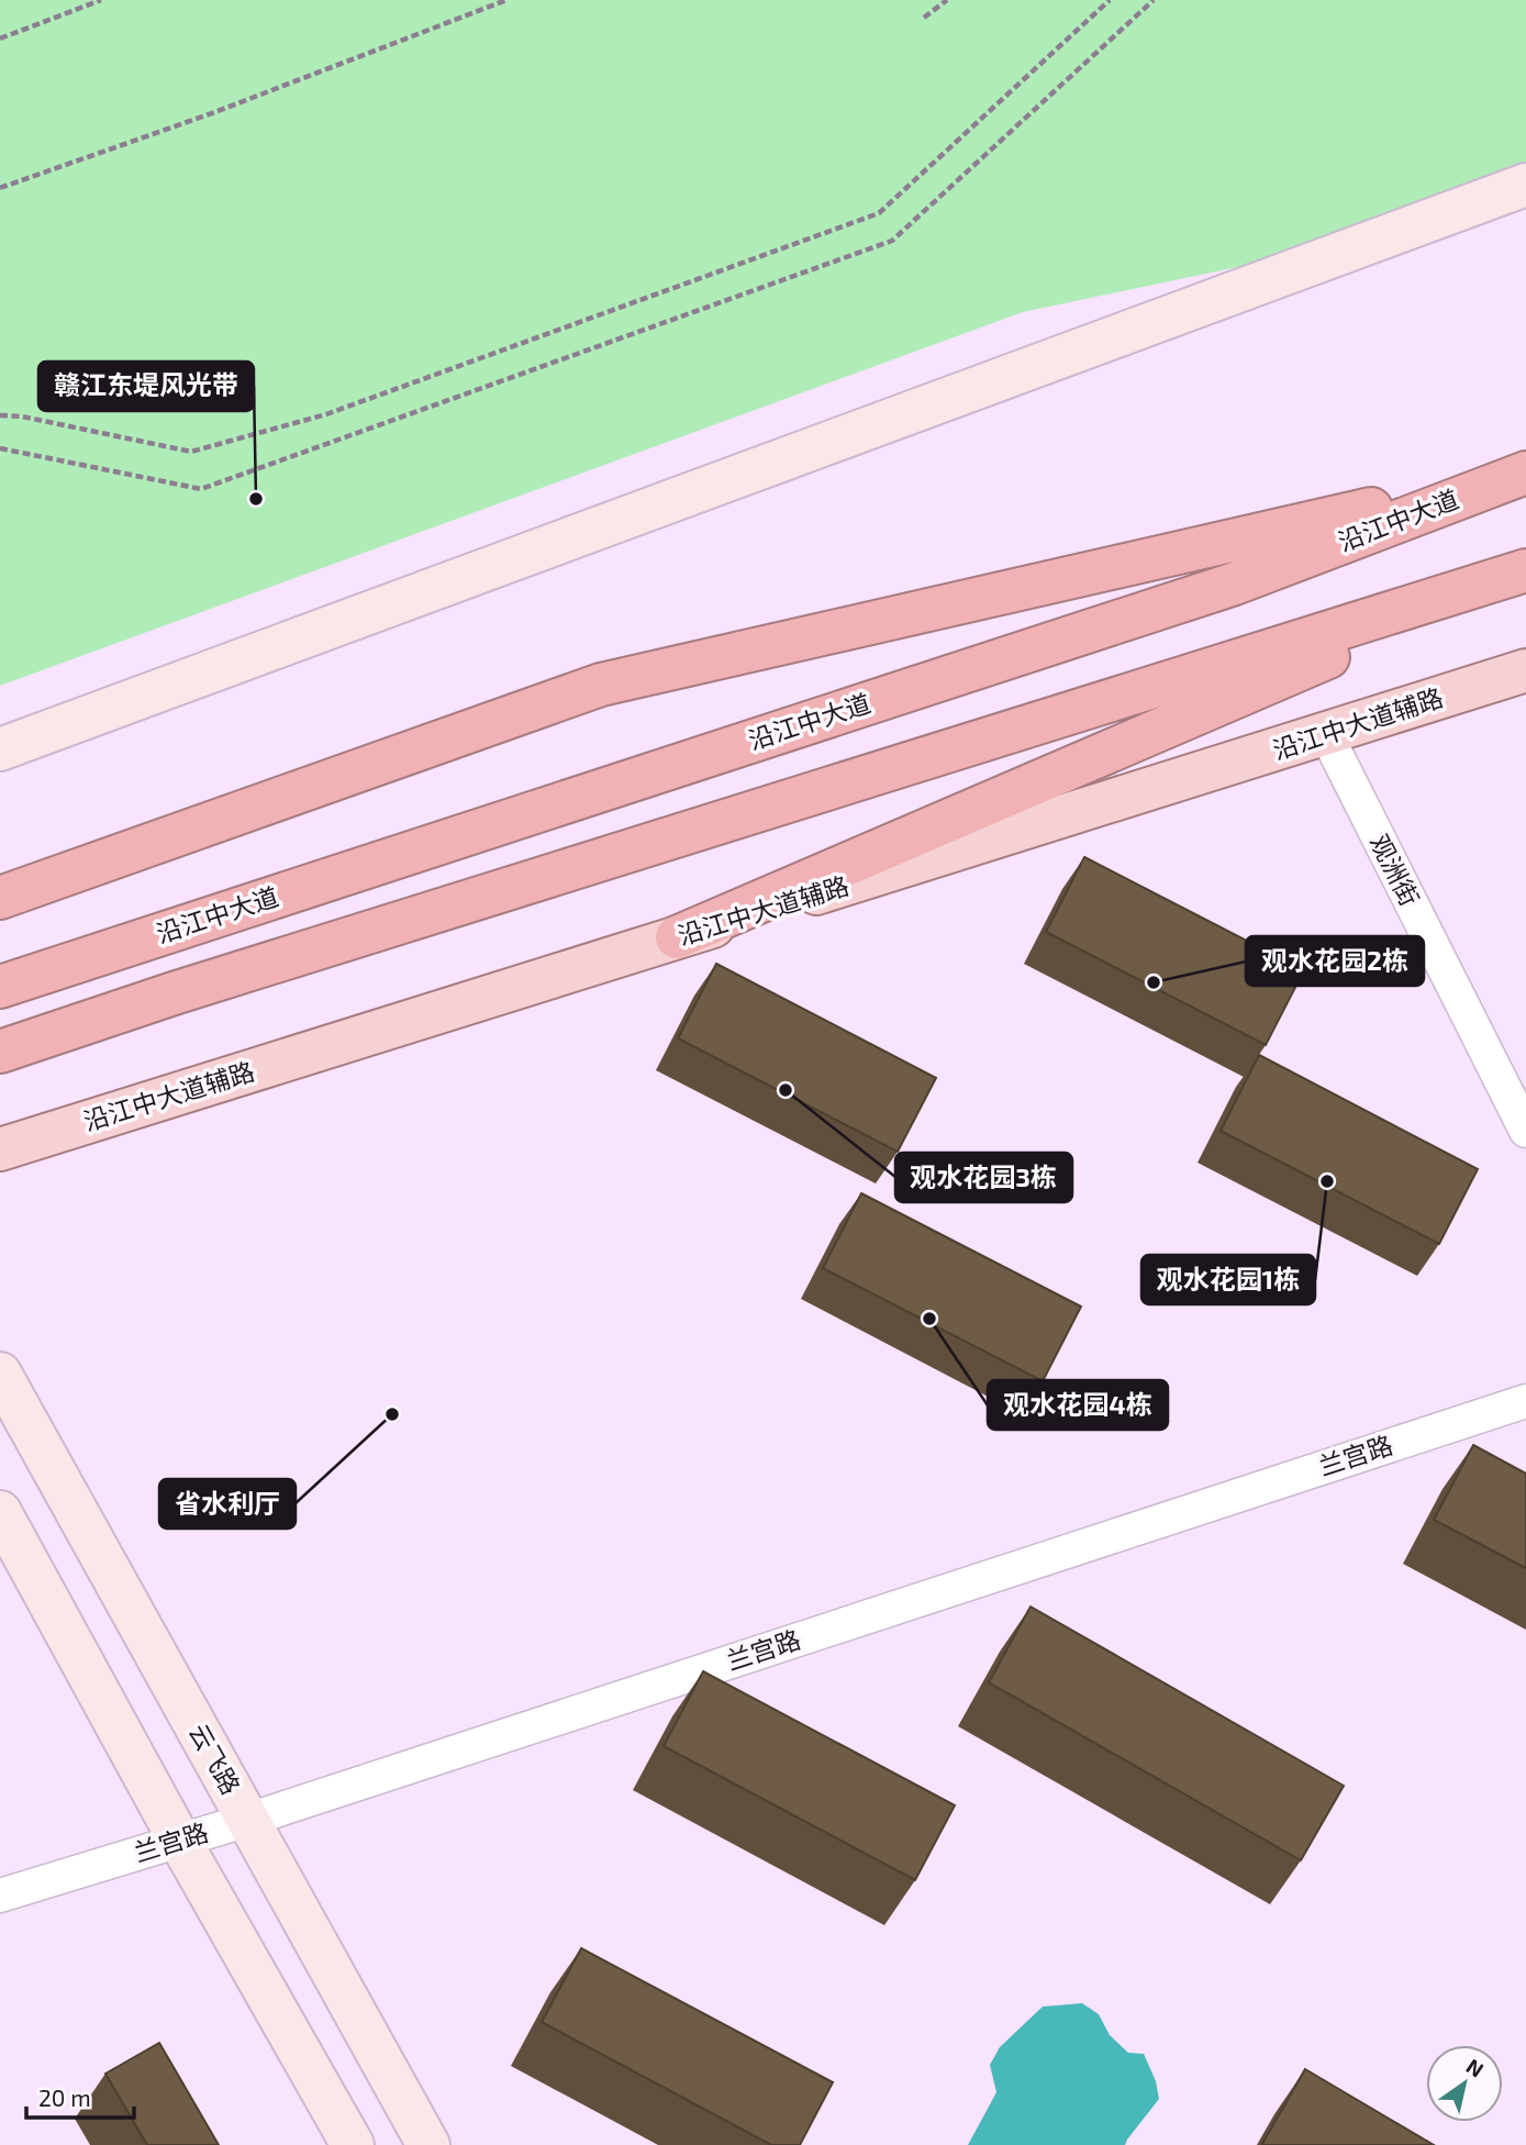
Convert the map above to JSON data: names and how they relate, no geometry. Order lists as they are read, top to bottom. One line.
{"streets":{"highway":["沿江中大道"],"main road":["沿江中大道辅路"],"street":["观洲街","兰宫路","云飞路"]},"crossings":[["沿江中大道辅路","观洲街"],["兰宫路","云飞路"]],"places":["赣江东堤风光带","观水花园2栋","观水花园3栋","观水花园1栋","观水花园4栋","省水利厅"],"scale_bar":"20 m","north":"top right"}
